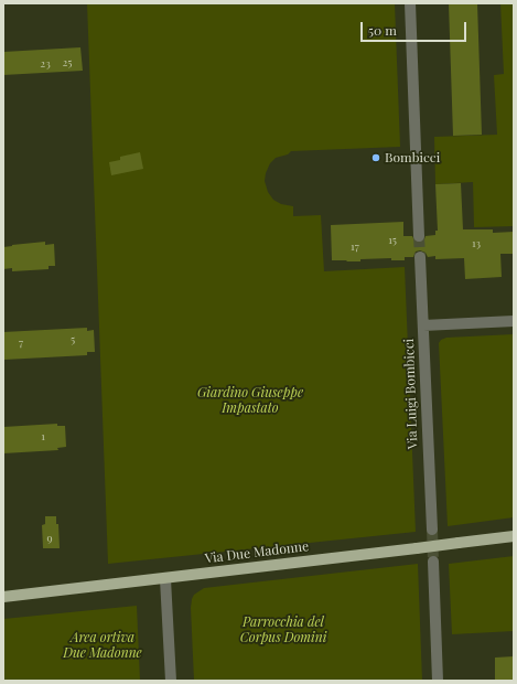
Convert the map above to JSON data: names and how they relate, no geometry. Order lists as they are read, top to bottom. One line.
{"streets":{"main road":["Via Due Madonne"],"street":["Via Luigi Bombicci"]},"parks":["Giardino Giuseppe Impastato","Parrocchia del Corpus Domini","Area ortiva Due Madonne"],"places":["Bombicci"],"house_numbers":["25","23","15","13","17","5","7","1","9"],"scale_bar":"50 m"}
